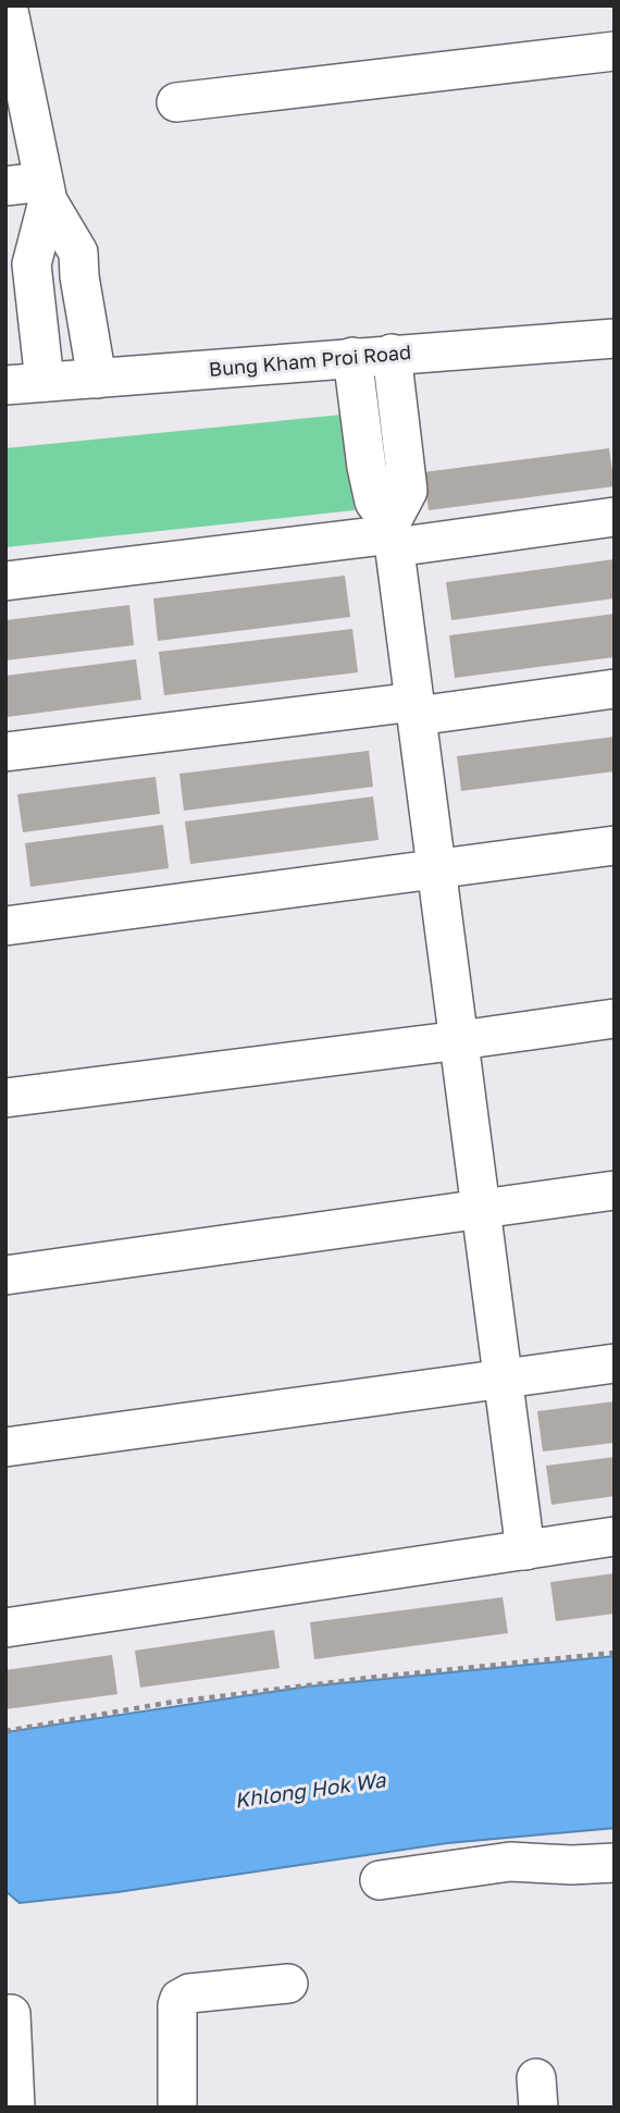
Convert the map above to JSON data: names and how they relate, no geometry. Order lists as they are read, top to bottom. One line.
{"streets":{"street":["Bung Kham Proi Road"]},"water":["Khlong Hok Wa"]}
